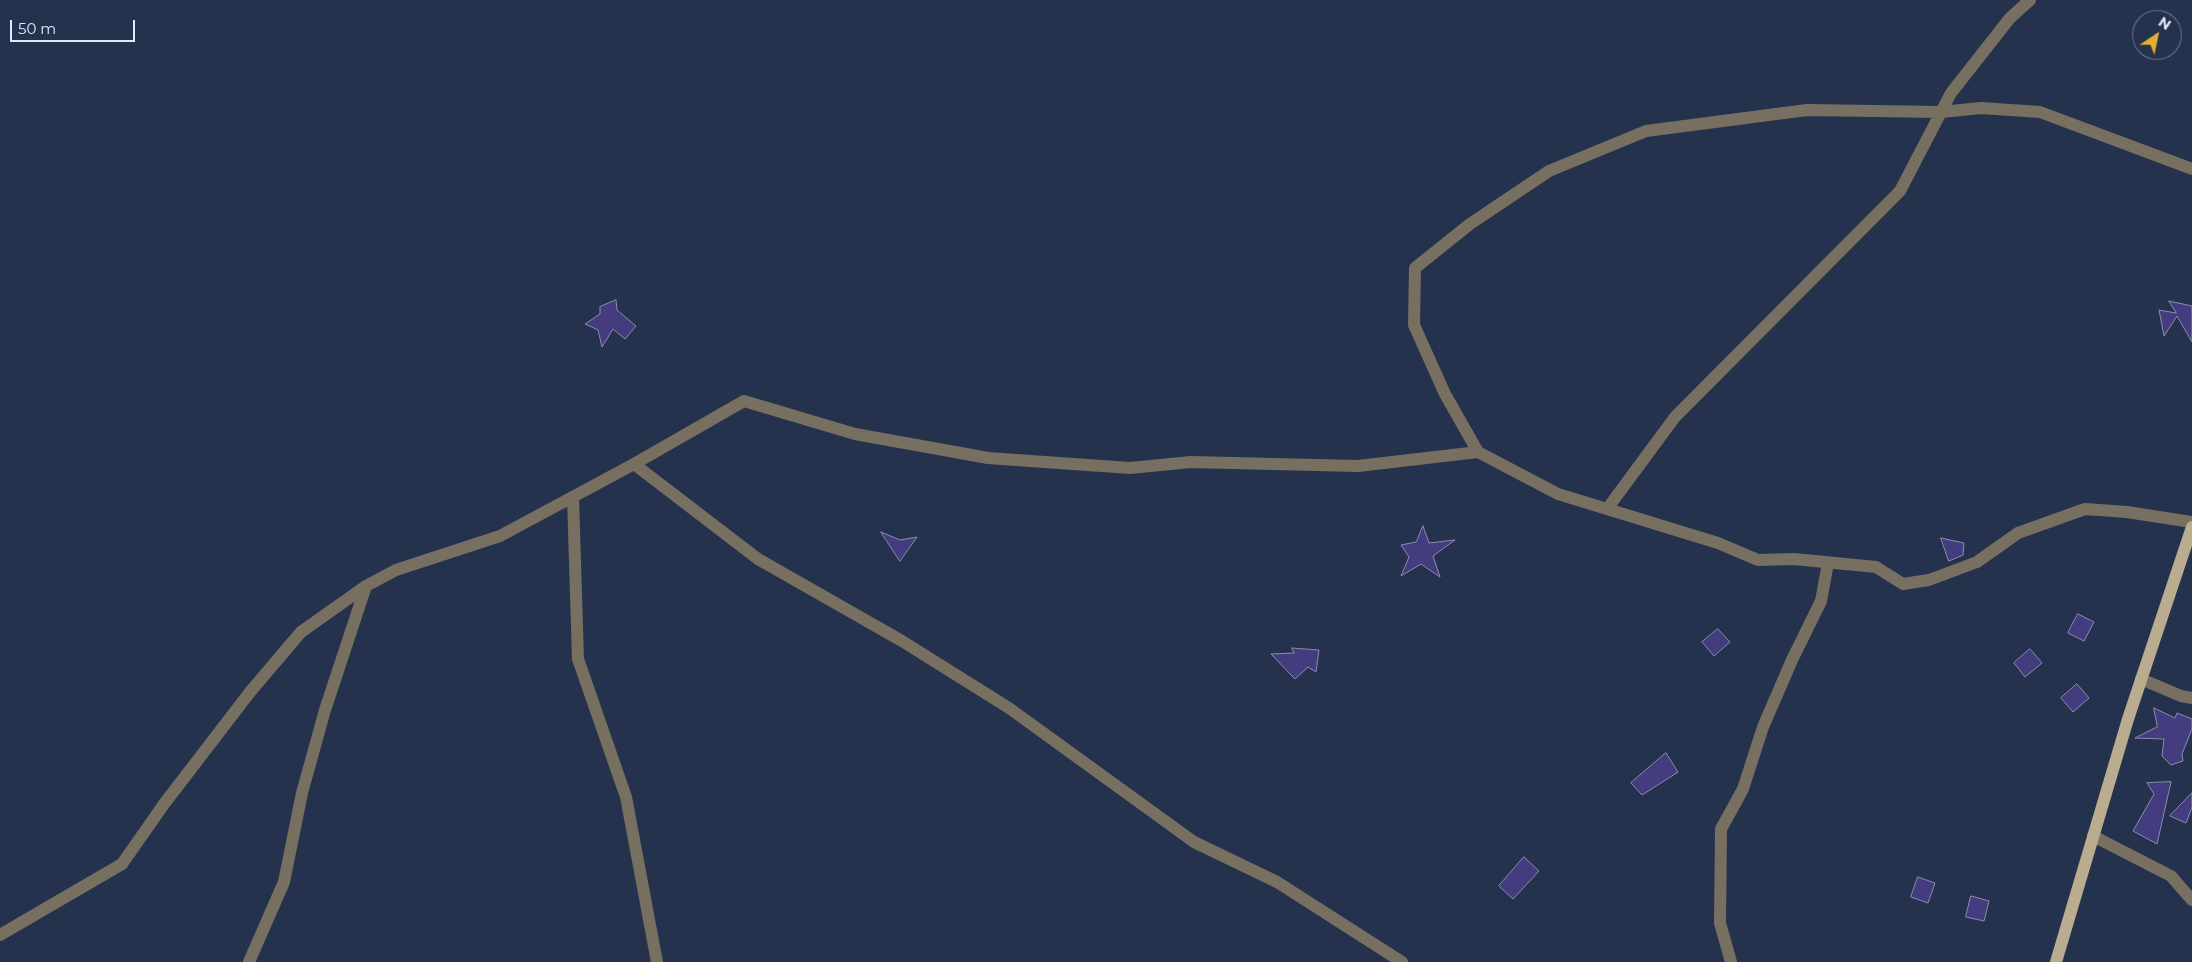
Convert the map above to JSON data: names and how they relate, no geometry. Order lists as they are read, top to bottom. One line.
{"scale_bar":"50 m","north":"top right"}
